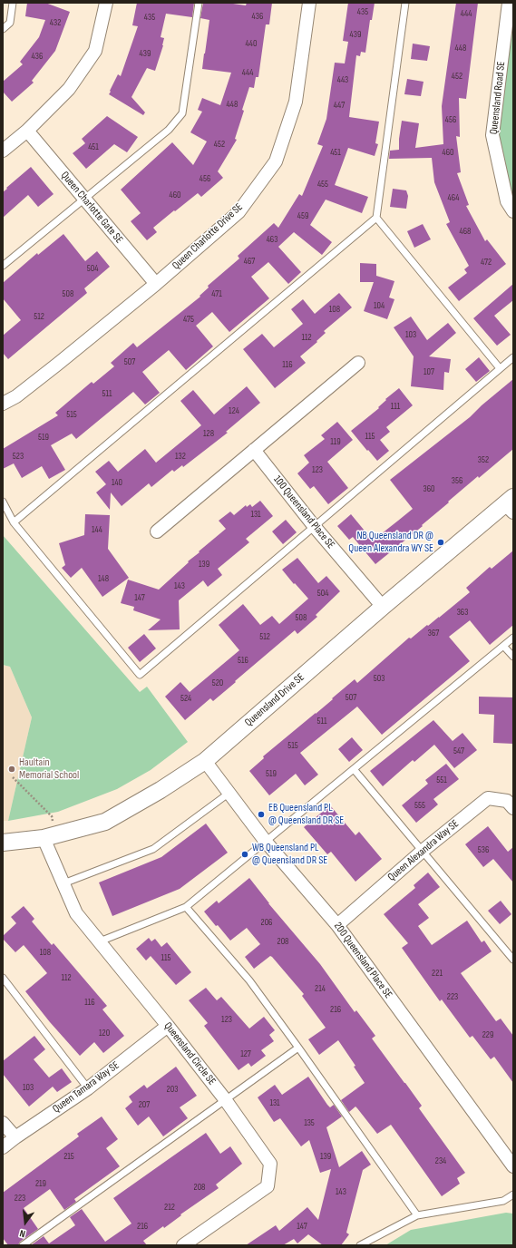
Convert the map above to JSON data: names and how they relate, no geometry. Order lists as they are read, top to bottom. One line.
{"streets":{"street":["Queensland Road SE","Queen Charlotte Gate SE","Queen Charlotte Drive SE","100 Queensland Place SE","Queensland Drive SE","Queen Alexandra Way SE","200 Queensland Place SE","Queensland Circle SE","Queen Tamara Way SE"]},"crossings":[["Queen Charlotte Gate SE","Queen Charlotte Drive SE"],["100 Queensland Place SE","Queensland Drive SE"],["Queensland Drive SE","200 Queensland Place SE"],["Queensland Drive SE","Queensland Circle SE"],["Queen Alexandra Way SE","200 Queensland Place SE"],["Queensland Circle SE","Queen Tamara Way SE"]],"places":["NB Queensland DR @ Queen Alexandra WY SE","Haultain Memorial School","EB Queensland PL @ Queensland DR SE","WB Queensland PL @ Queensland DR SE"],"house_numbers":["435","444","436","435","432","439","440","448","439","436","444","452","443","448","447","456","452","451","451","460","456","455","460","464","459","468","463","467","472","504","508","471","104","108","512","475","103","112","507","116","107","511","111","124","515","128","115","519","119","523","132","352","123","356","140","360","131","144","139","148","143","504","147","363","508","367","512","516","503","520","507","524","511","515","547","519","551","555","536","206","208","108","115","221","112","214","223","116","216","123","120","229","127","103","203","131","207","135","215","139","234","219","208","143","223","212","216","147"],"north":"bottom"}
